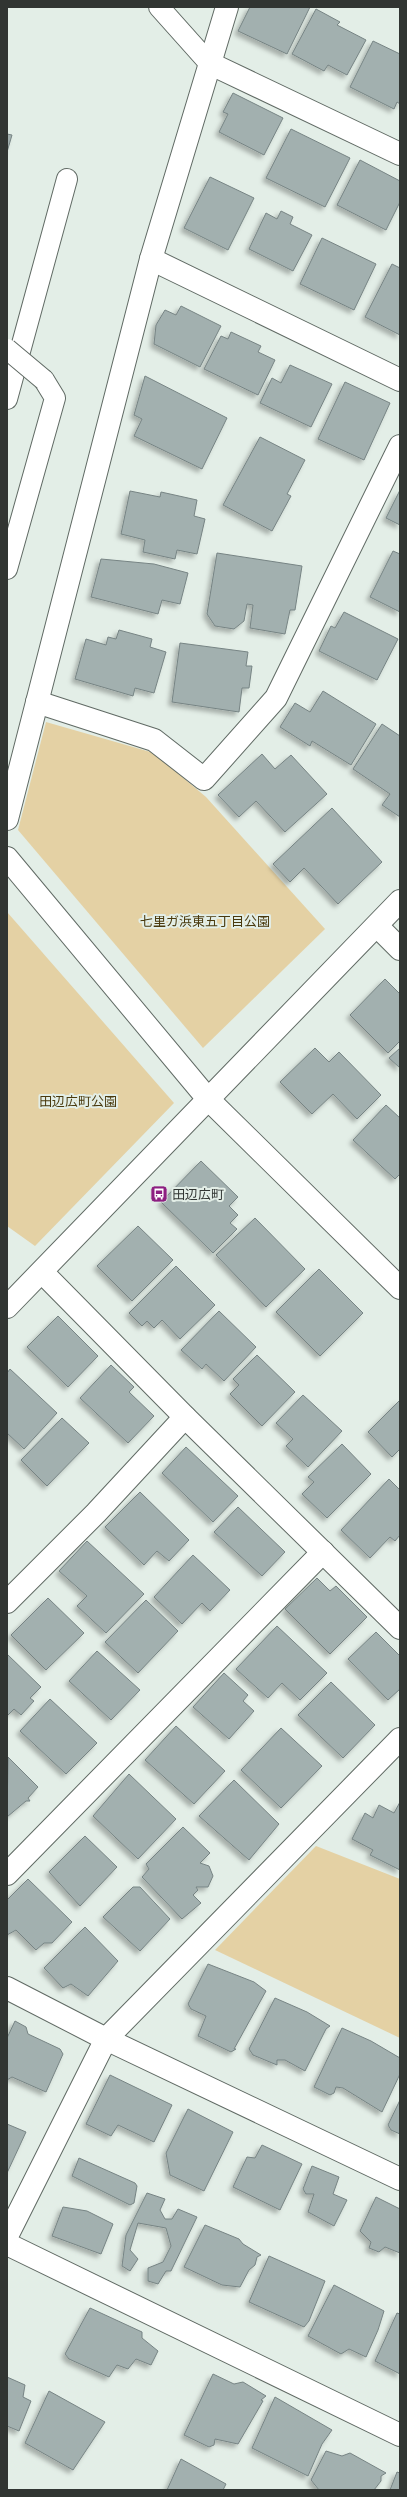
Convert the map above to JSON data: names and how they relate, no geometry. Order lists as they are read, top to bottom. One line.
{"parks":["七里ガ浜東五丁目公園","田辺広町公園"],"places":{"bus stop":["田辺広町"]}}
